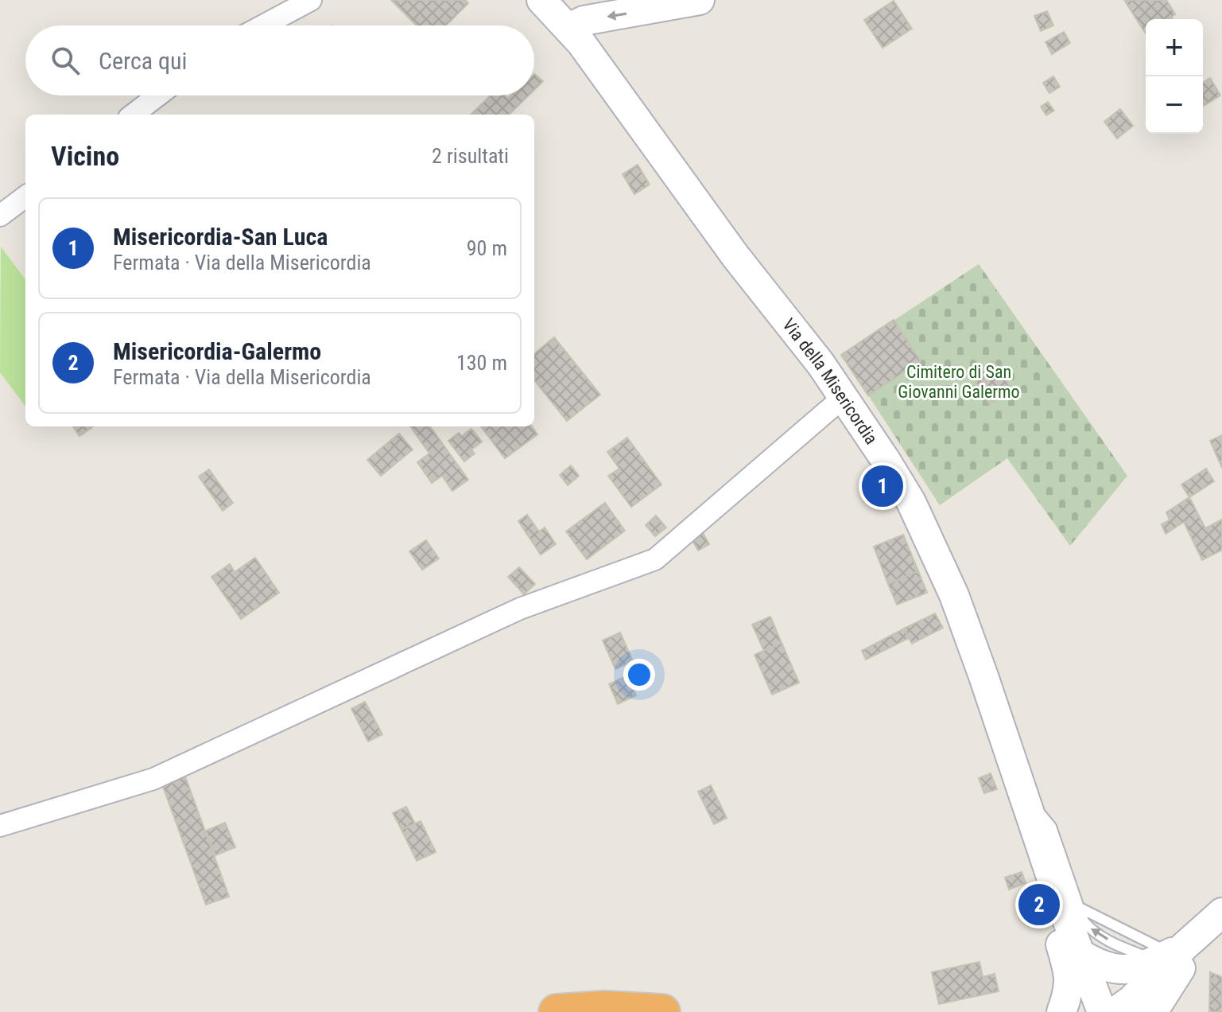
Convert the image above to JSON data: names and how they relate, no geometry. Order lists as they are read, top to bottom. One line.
{"streets":{"main road":["Via della Misericordia"]},"parks":["Cimitero di San Giovanni Galermo"],"page":{"map_buttons":["+","−"],"search":"Cerca qui","heading":["Vicino","2 risultati"],"list":[{"mark":"1","name":"Misericordia-San Luca","note":"Fermata · Via della Misericordia","value":"90 m"},{"mark":"2","name":"Misericordia-Galermo","note":"Fermata · Via della Misericordia","value":"130 m"}],"pins":["1","2"]}}
